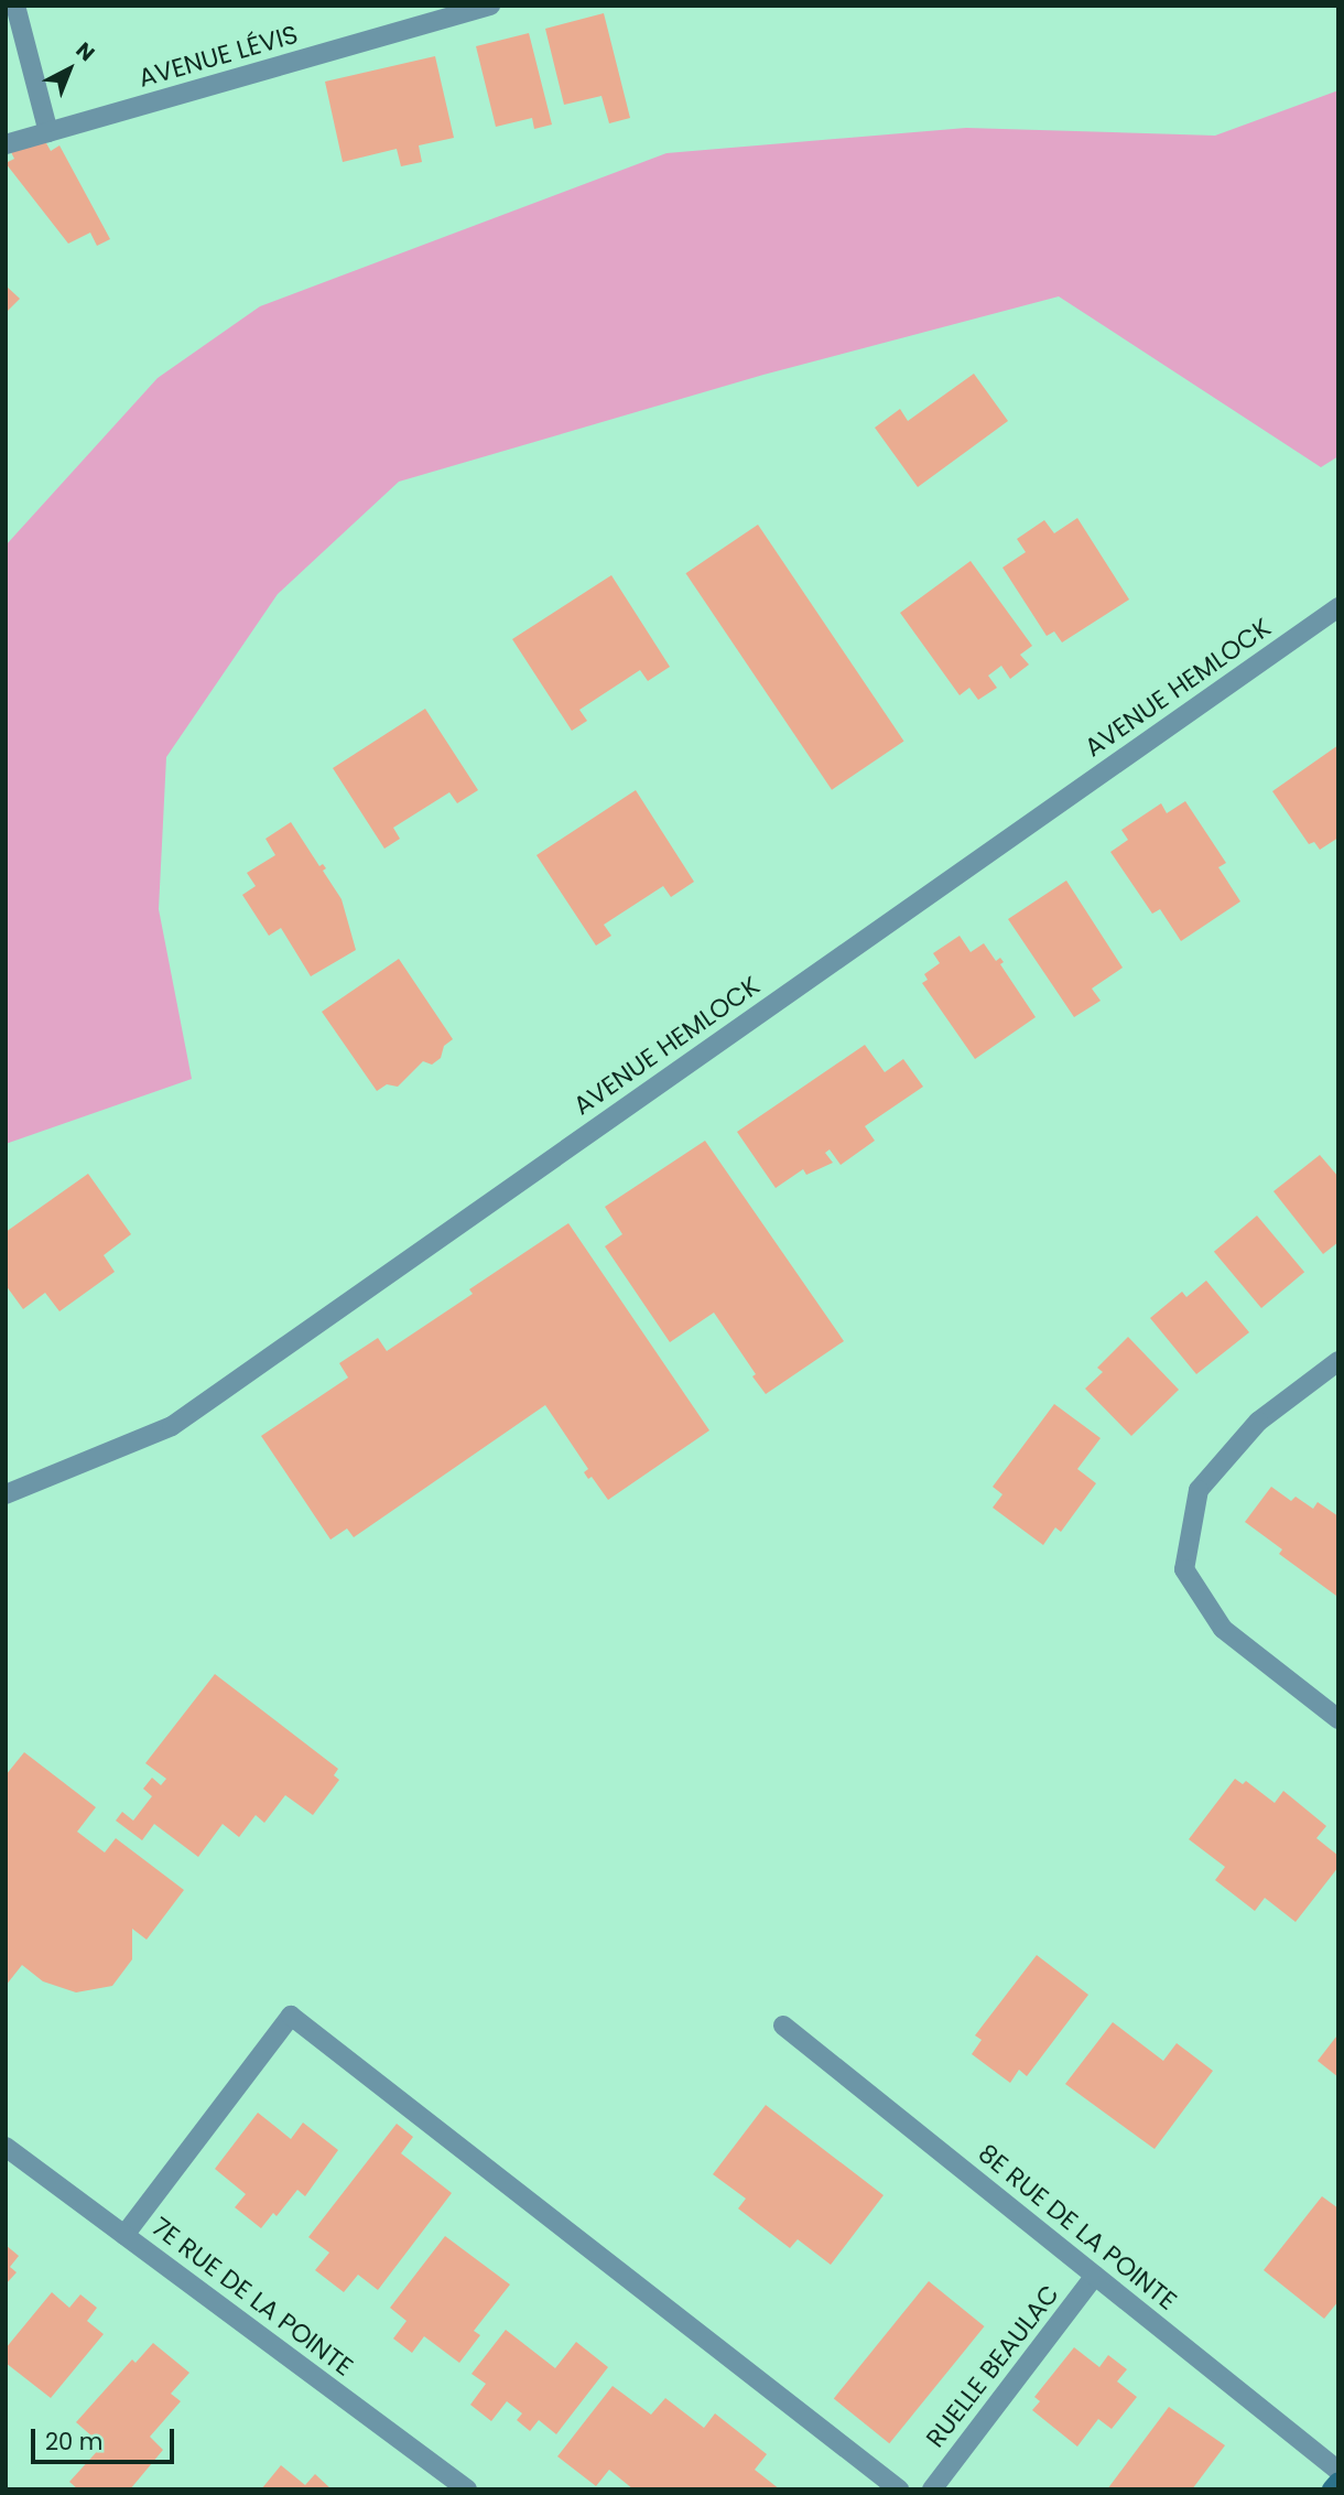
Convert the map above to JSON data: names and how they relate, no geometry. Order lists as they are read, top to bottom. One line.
{"streets":{"street":["AVENUE LÉVIS","AVENUE HEMLOCK","8E RUE DE LA POINTE","7E RUE DE LA POINTE","RUELLE BEAULAC"]},"crossings":[["8E RUE DE LA POINTE","RUELLE BEAULAC"]],"scale_bar":"20 m","north":"top right"}
